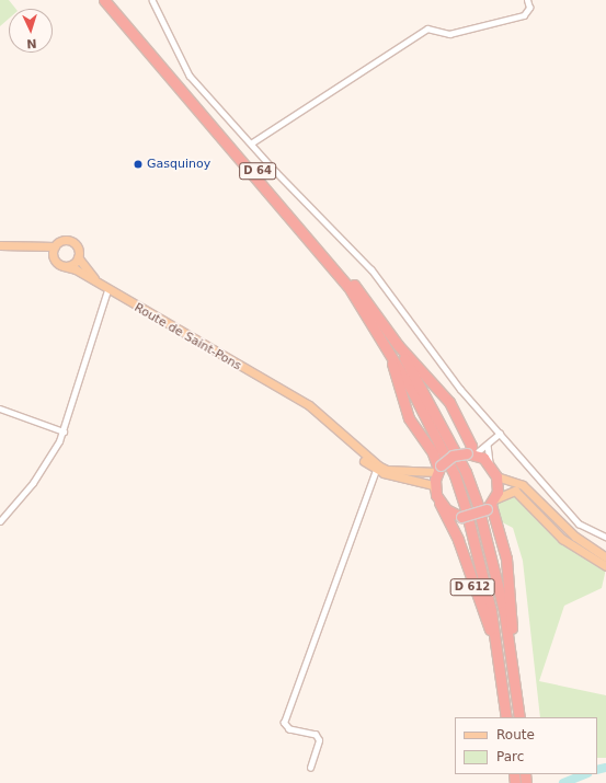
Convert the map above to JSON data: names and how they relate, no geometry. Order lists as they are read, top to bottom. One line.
{"streets":{"highway":["D 64","D 612"],"main road":["Route de Saint-Pons"]},"crossings":[["D 64","Route de Saint-Pons"],["D 64","D 612"],["Route de Saint-Pons","D 612"]],"places":["Gasquinoy"],"legend":["Route","Parc"],"north":"bottom"}
